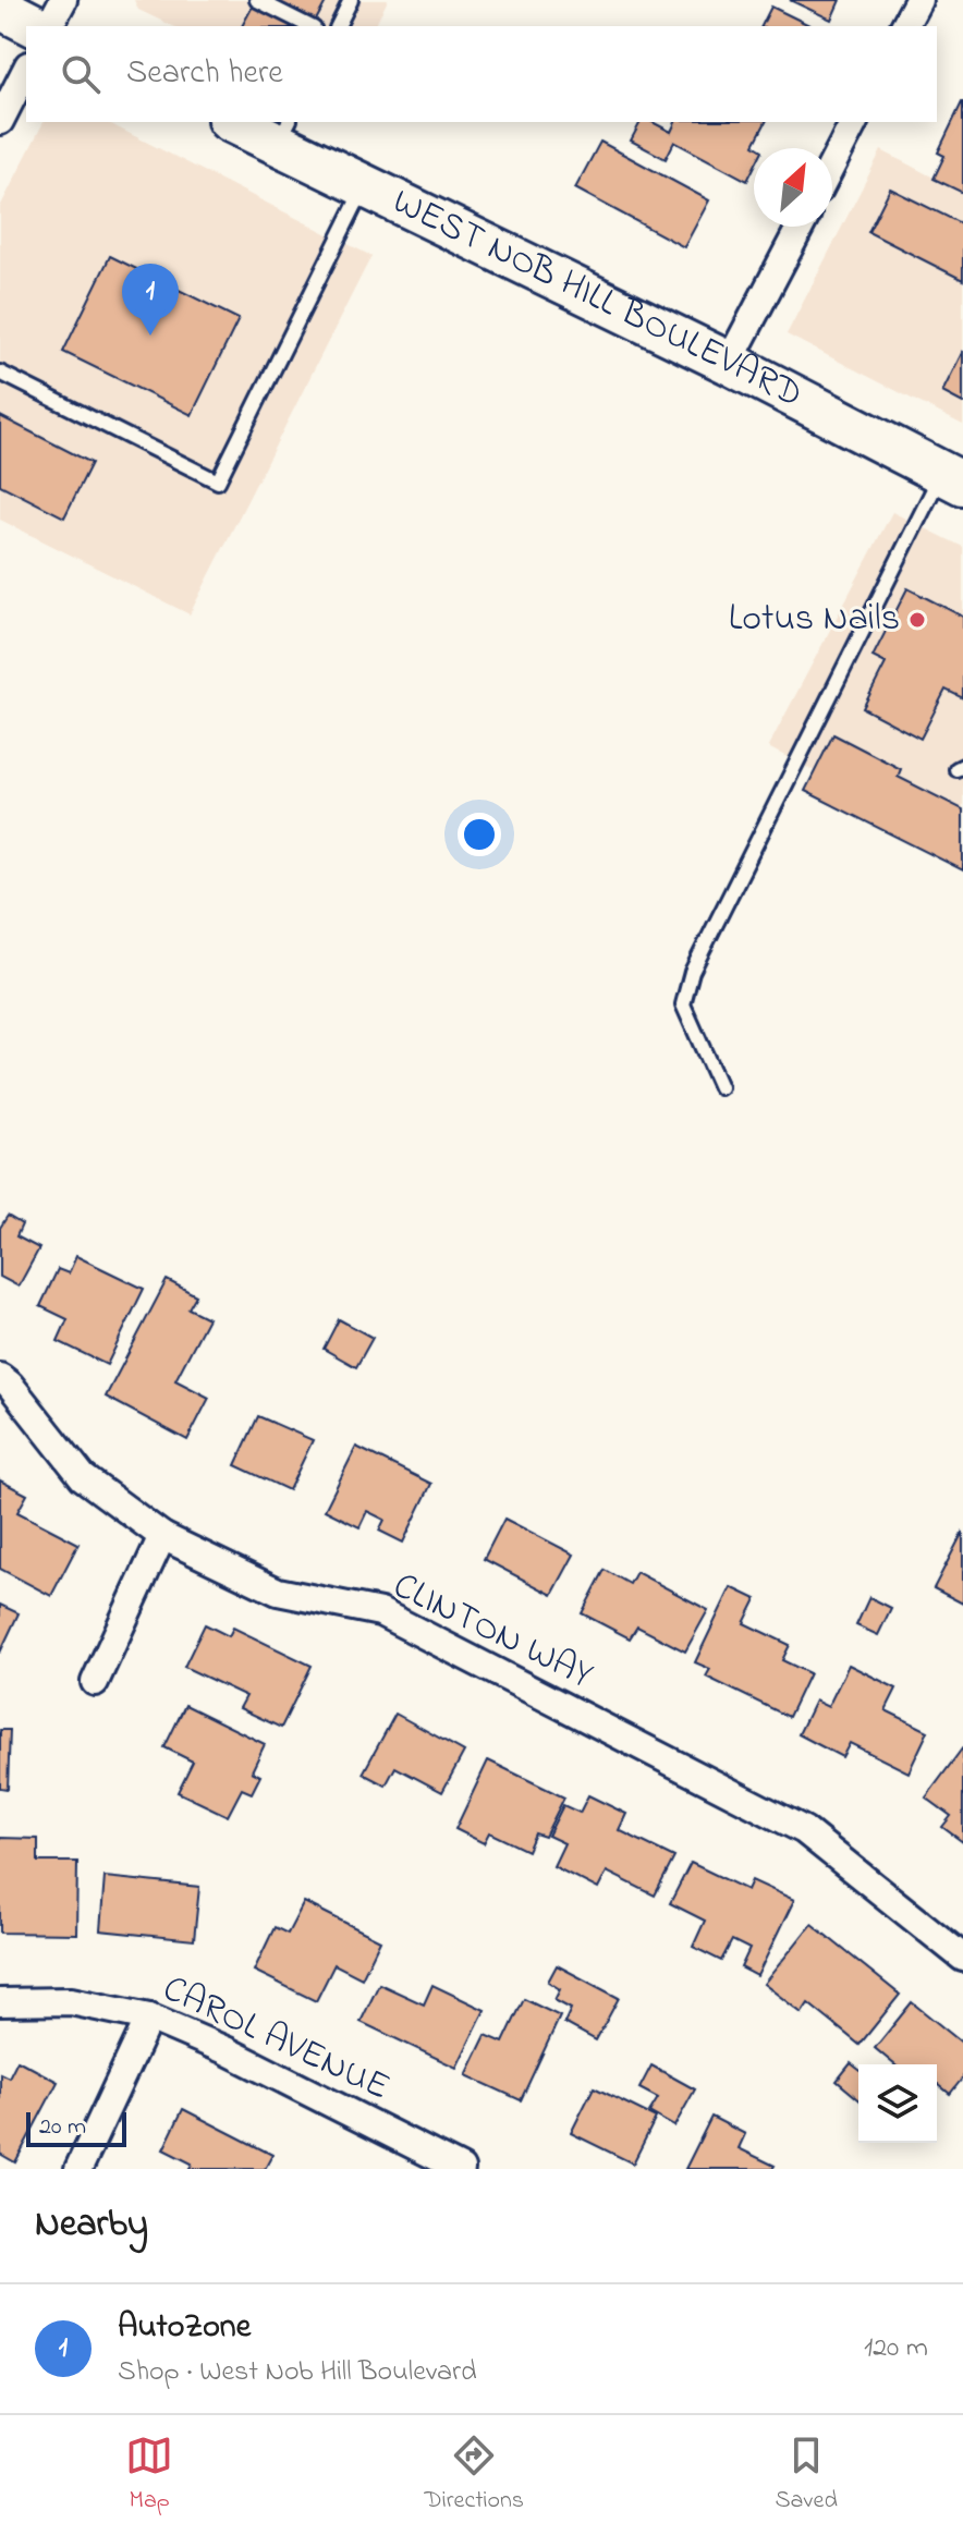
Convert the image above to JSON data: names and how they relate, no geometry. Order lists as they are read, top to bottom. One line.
{"streets":{"main road":["WEST NOB HILL BOULEVARD"],"street":["CLINTON WAY","CAROL AVENUE"]},"places":["Lotus Nails"],"scale_bar":"20 m","north":"top right","page":{"search":"Search here","pins":"1","scale":"20 m","heading":"Nearby","list":[{"mark":"1","name":"AutoZone","note":"Shop · West Nob Hill Boulevard","value":"120 m"}],"nav":["Map","Directions","Saved"]}}
